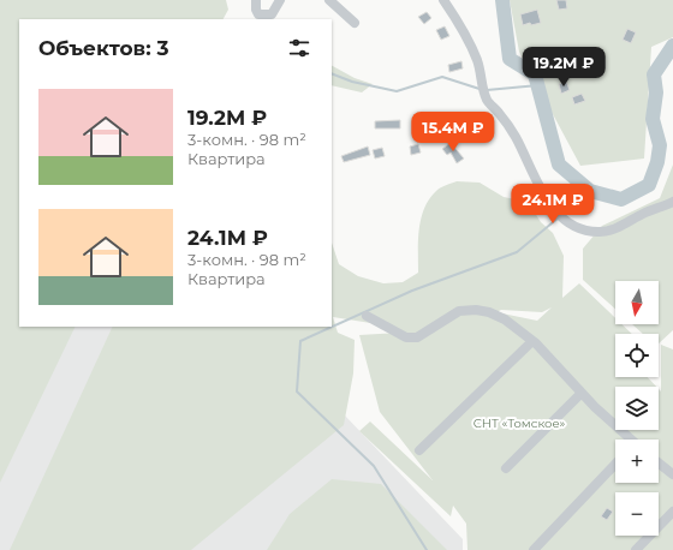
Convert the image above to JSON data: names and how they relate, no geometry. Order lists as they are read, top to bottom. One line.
{"parks":["СНТ «Томское»"],"north":"bottom","page":{"heading":"Объектов: 3","price":["19.2M ₽","15.4M ₽","24.1M ₽"],"list":[{"name":"19.2M ₽","note":"3-комн. · 98 m² · Квартира"},{"name":"24.1M ₽","note":"3-комн. · 98 m² · Квартира"}],"map_buttons":["+","−"]}}
